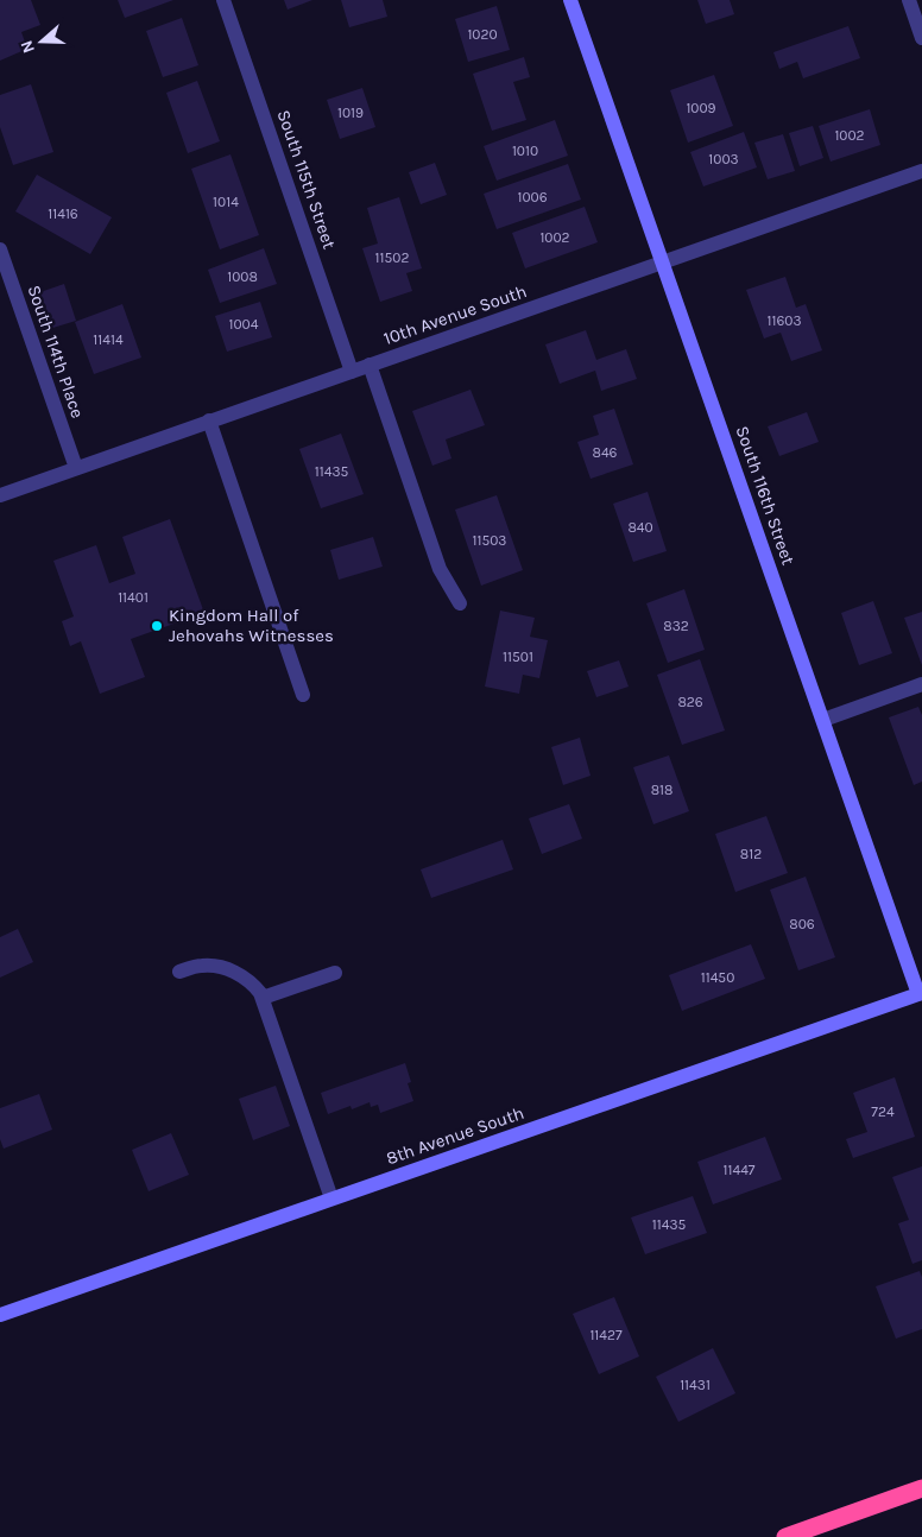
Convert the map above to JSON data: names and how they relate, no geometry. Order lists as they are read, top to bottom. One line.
{"streets":{"street":["South 115th Street","10th Avenue South","South 114th Place","South 116th Street","8th Avenue South"]},"crossings":[["South 115th Street","10th Avenue South"],["10th Avenue South","South 114th Place"],["10th Avenue South","South 116th Street"],["South 116th Street","8th Avenue South"]],"places":["Kingdom Hall of Jehovahs Witnesses"],"house_numbers":["1020","1009","1019","1002","1010","1003","1006","1014","11416","1002","11502","1008","11603","1004","11414","846","11435","840","11503","11401","832","11501","826","818","812","806","11450","724","11447","11435","11427","11431"],"north":"left"}
